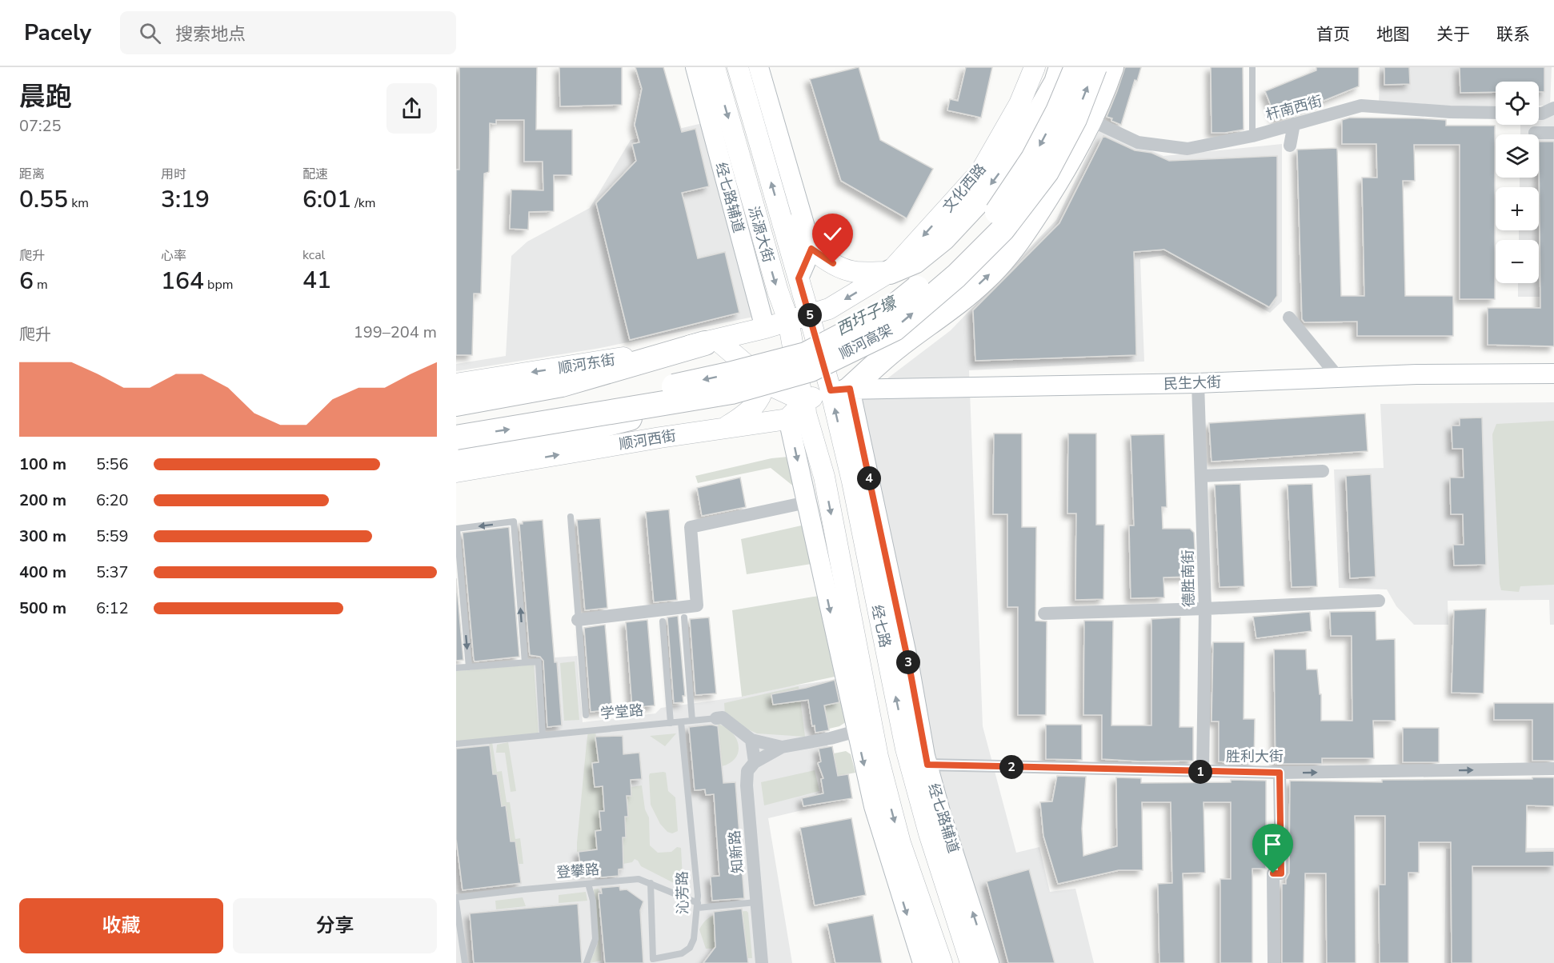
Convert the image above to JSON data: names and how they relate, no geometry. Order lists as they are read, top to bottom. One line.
{"streets":{"highway":["顺河高架"],"main road":["文化西路","泺源大街","顺河东街","顺河西街","经七路"],"street":["杆南西街","经七路辅道","民生大街","德胜南街","学堂路","胜利大街","知新路"],"lane":["登攀路","沁芳路"]},"crossings":[["文化西路","顺河东街"],["经七路辅道","顺河东街"],["经七路辅道","民生大街"],["经七路辅道","顺河西街"],["经七路辅道","经七路"],["经七路辅道","胜利大街"],["泺源大街","顺河东街"],["泺源大街","顺河西街"],["泺源大街","经七路"],["顺河东街","经七路"],["民生大街","顺河西街"],["民生大街","德胜南街"],["民生大街","经七路"],["顺河西街","经七路"],["德胜南街","胜利大街"],["学堂路","知新路"],["学堂路","沁芳路"],["知新路","登攀路"],["登攀路","沁芳路"]],"one_way":["文化西路","顺河东街","顺河西街","胜利大街"],"water":["西圩子壕"],"page":{"header":"Pacely","search":"搜索地点","nav":["首页","地图","关于","联系"],"heading":["晨跑","07:25"],"map_buttons":["+","−"],"stats":[["距离","0.55 km"],["用时","3:19"],["配速","6:01 /km"],["爬升","6 m"],["心率","164 bpm"],["kcal","41"]],"pins":["5","4","3","2","1"],"chart":["爬升","199–204 m"],"list":[{"name":"100 m","note":"5:56"},{"name":"200 m","note":"6:20"},{"name":"300 m","note":"5:59"},{"name":"400 m","note":"5:37"},{"name":"500 m","note":"6:12"}],"buttons":["收藏","分享"]}}
